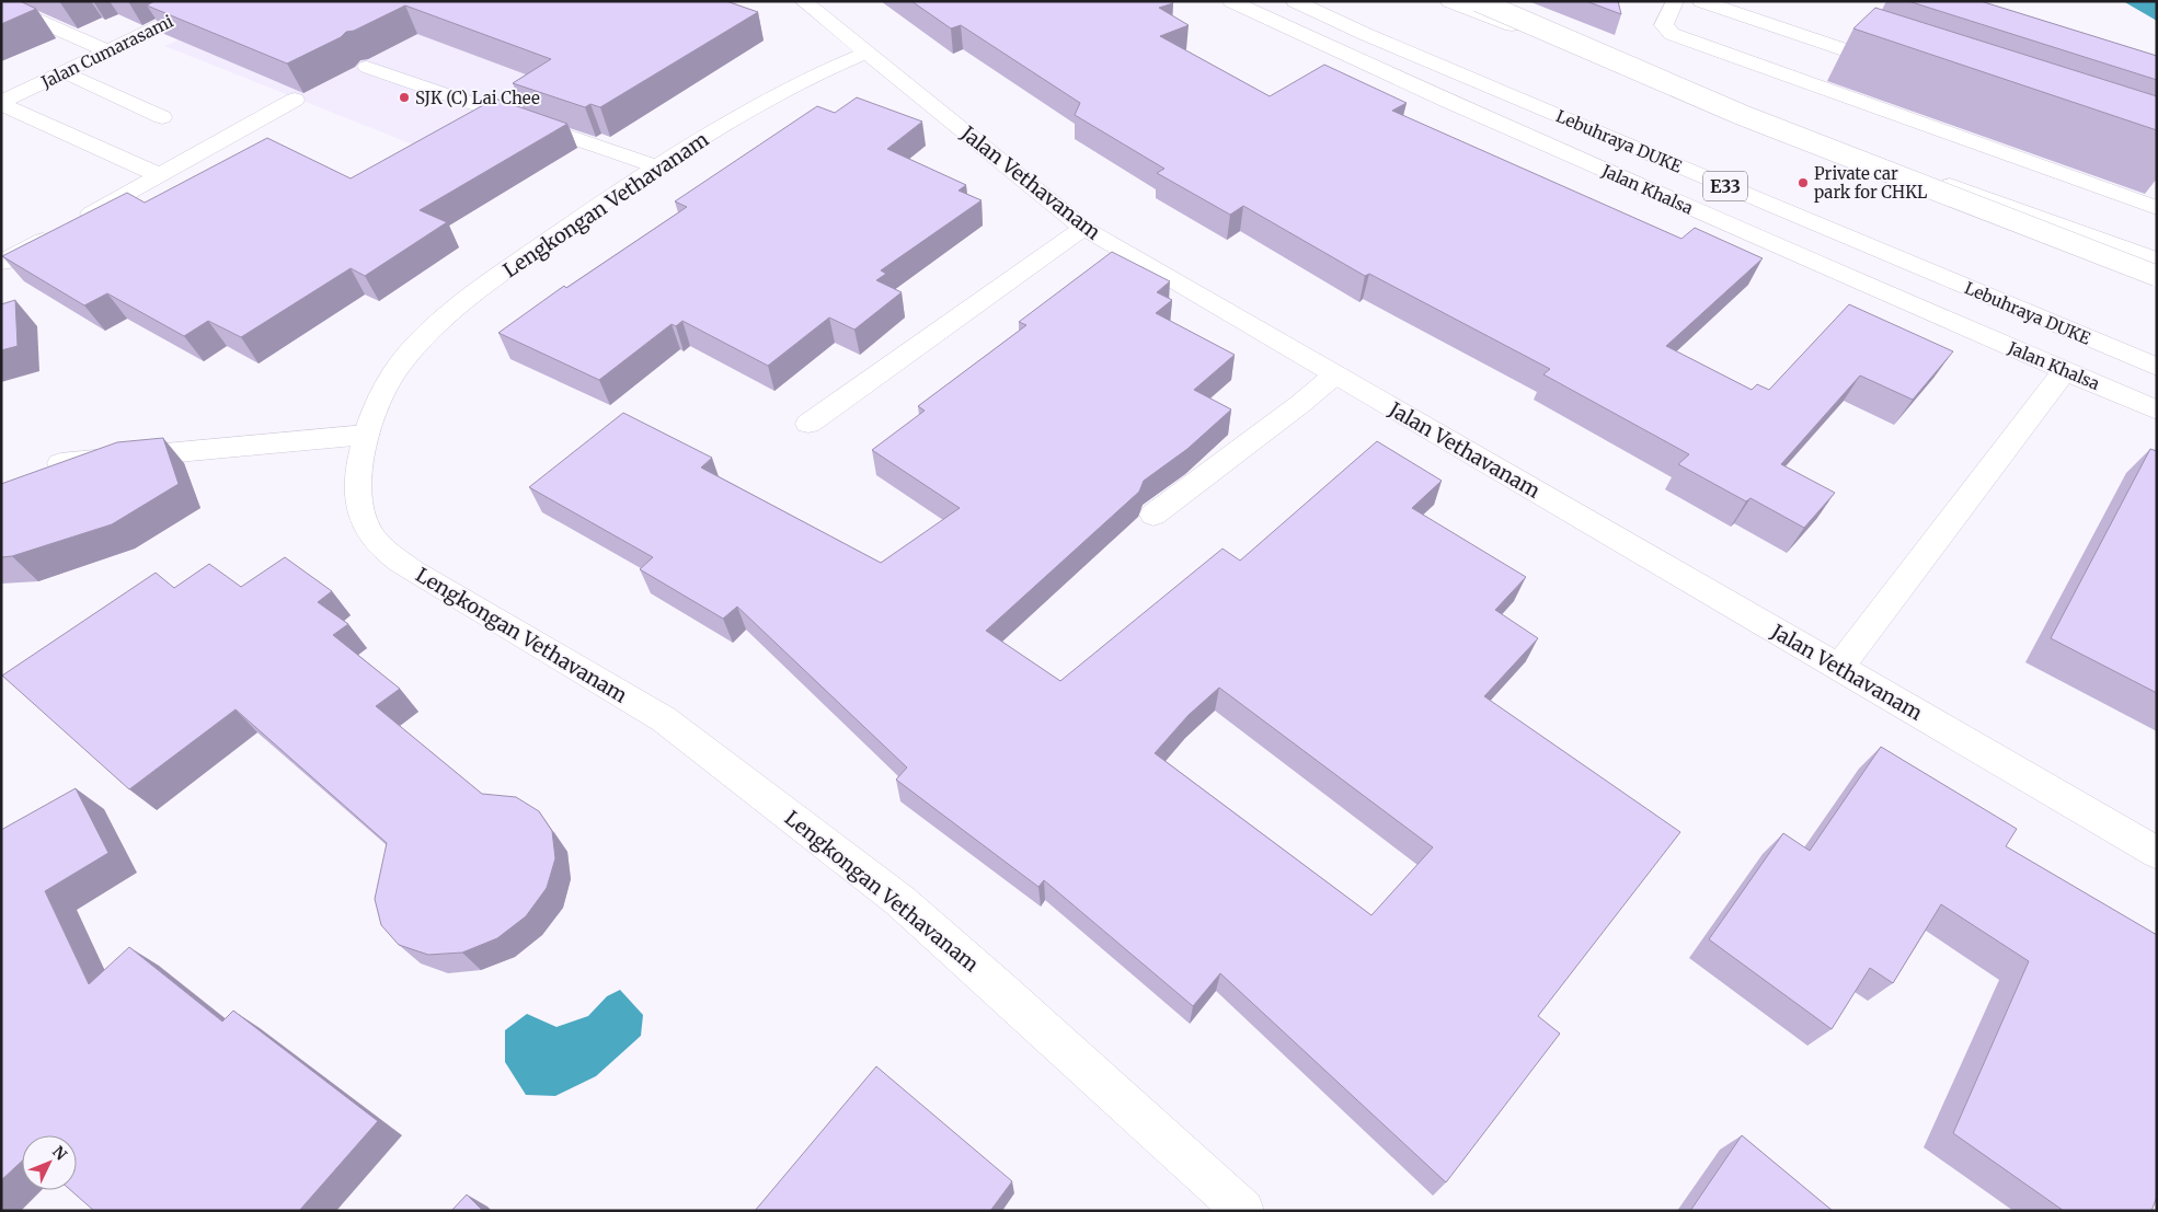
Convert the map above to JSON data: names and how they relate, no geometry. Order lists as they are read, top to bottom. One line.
{"streets":{"main road":["Jalan Cumarasami","Lebuhraya DUKE","Jalan Vethavanam","E33","Jalan Khalsa","Lengkongan Vethavanam"]},"crossings":[["Jalan Vethavanam","Lengkongan Vethavanam"]],"places":["SJK (C) Lai Chee","Private car park for CHKL"],"north":"top right"}
